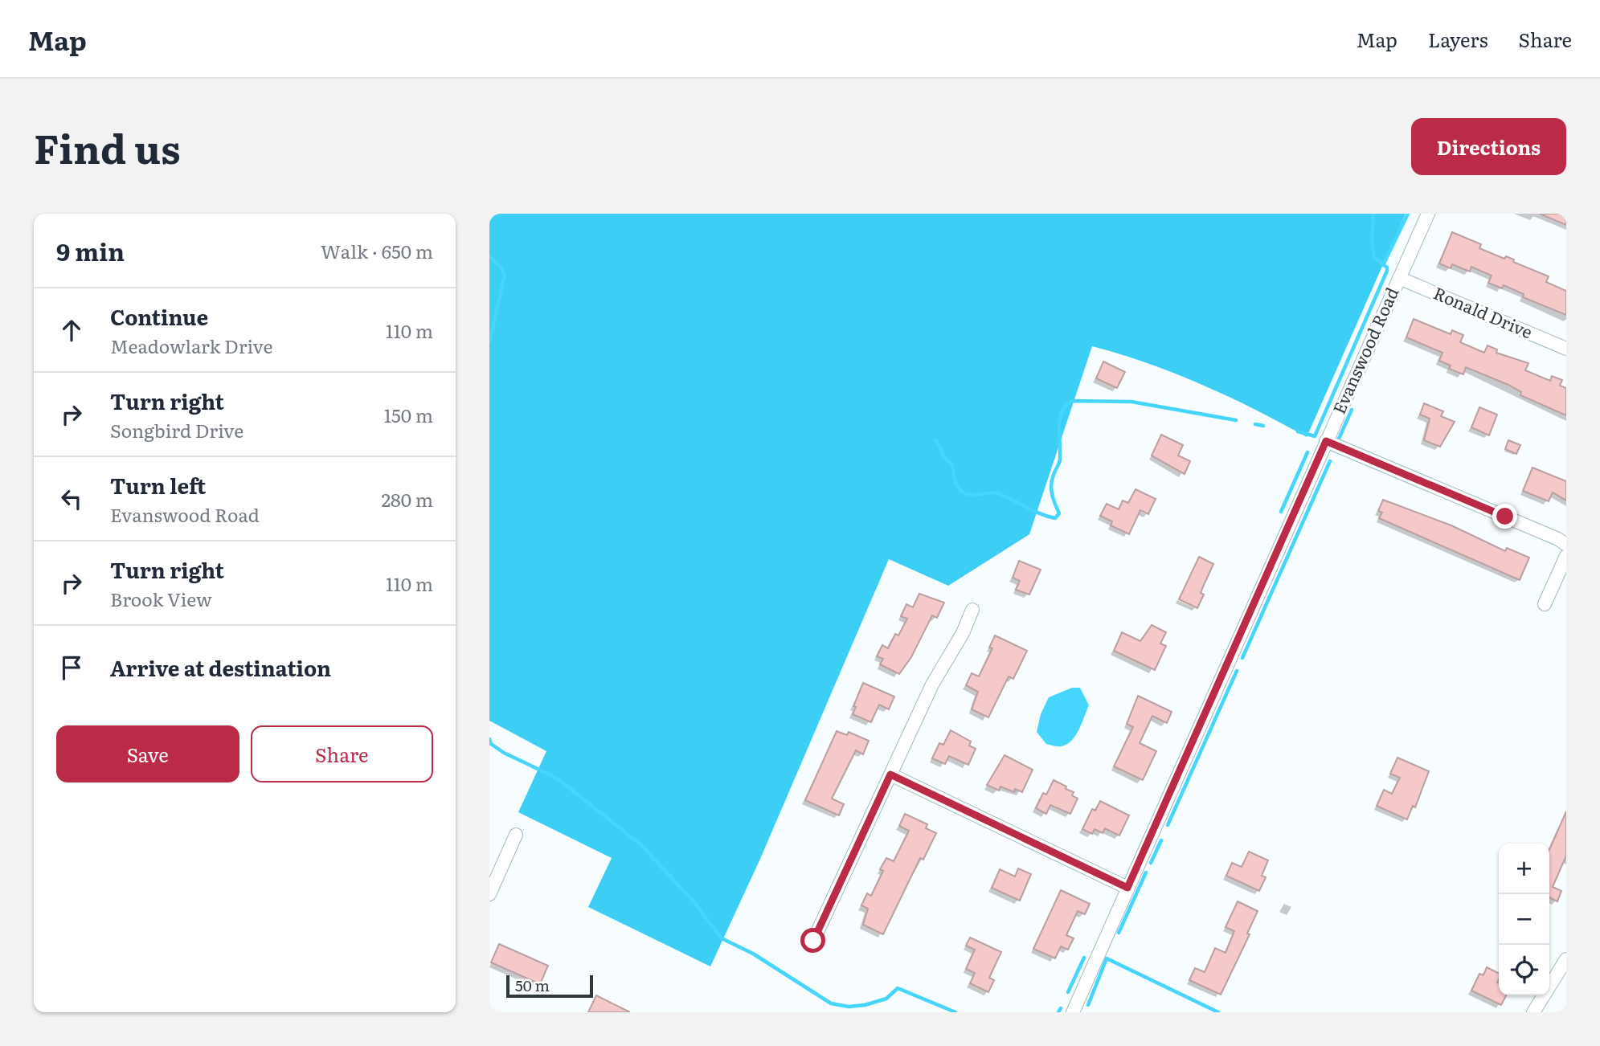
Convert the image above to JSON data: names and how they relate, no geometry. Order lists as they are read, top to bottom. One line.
{"streets":{"street":["Ronald Drive","Evanswood Road"]},"crossings":[["Ronald Drive","Evanswood Road"]],"scale_bar":"50 m","page":{"header":"Map","nav":["Map","Layers","Share"],"title":"Find us","buttons":["Directions",["Save","Share"]],"heading":["9 min","Walk · 650 m"],"list":[["Continue","Meadowlark Drive","110 m"],["Turn right","Songbird Drive","150 m"],["Turn left","Evanswood Road","280 m"],["Turn right","Brook View","110 m"],"Arrive at destination"],"map_buttons":["+","−"],"scale":"50 m"}}
